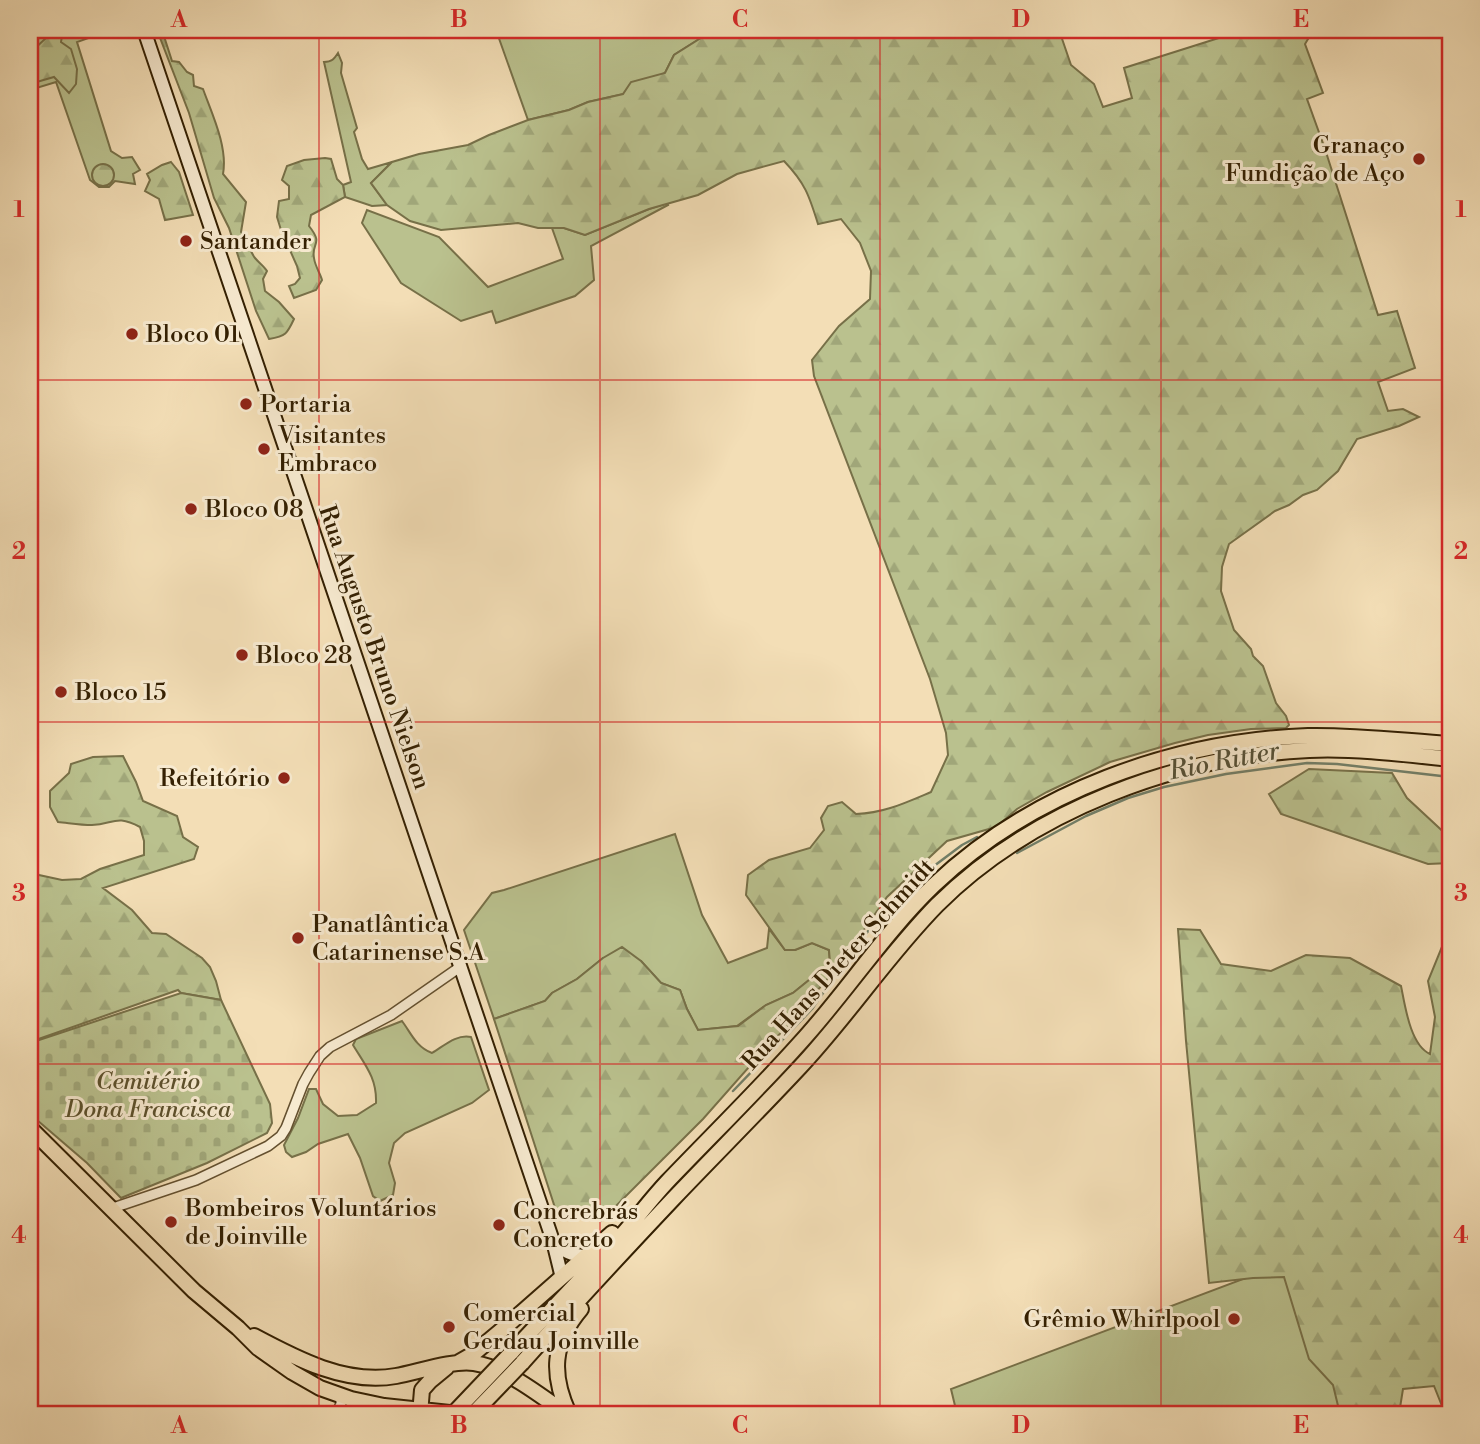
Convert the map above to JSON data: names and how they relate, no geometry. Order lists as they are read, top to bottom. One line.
{"streets":{"main road":["Rua Augusto Bruno Nielson","Rua Hans Dieter Schmidt"]},"water":["Rio Ritter"],"parks":["Cemitério Dona Francisca"],"places":["Granaço Fundição de Aço","Santander","Bloco 01","Portaria","Visitantes Embraco","Bloco 08","Bloco 28","Bloco 15","Refeitório","Panatlântica Catarinense S.A","Bombeiros Voluntários de Joinville","Concrebrás Concreto","Grêmio Whirlpool","Comercial Gerdau Joinville"],"grid":{"columns":["A","B","C","D","E"],"rows":["1","2","3","4"]}}
